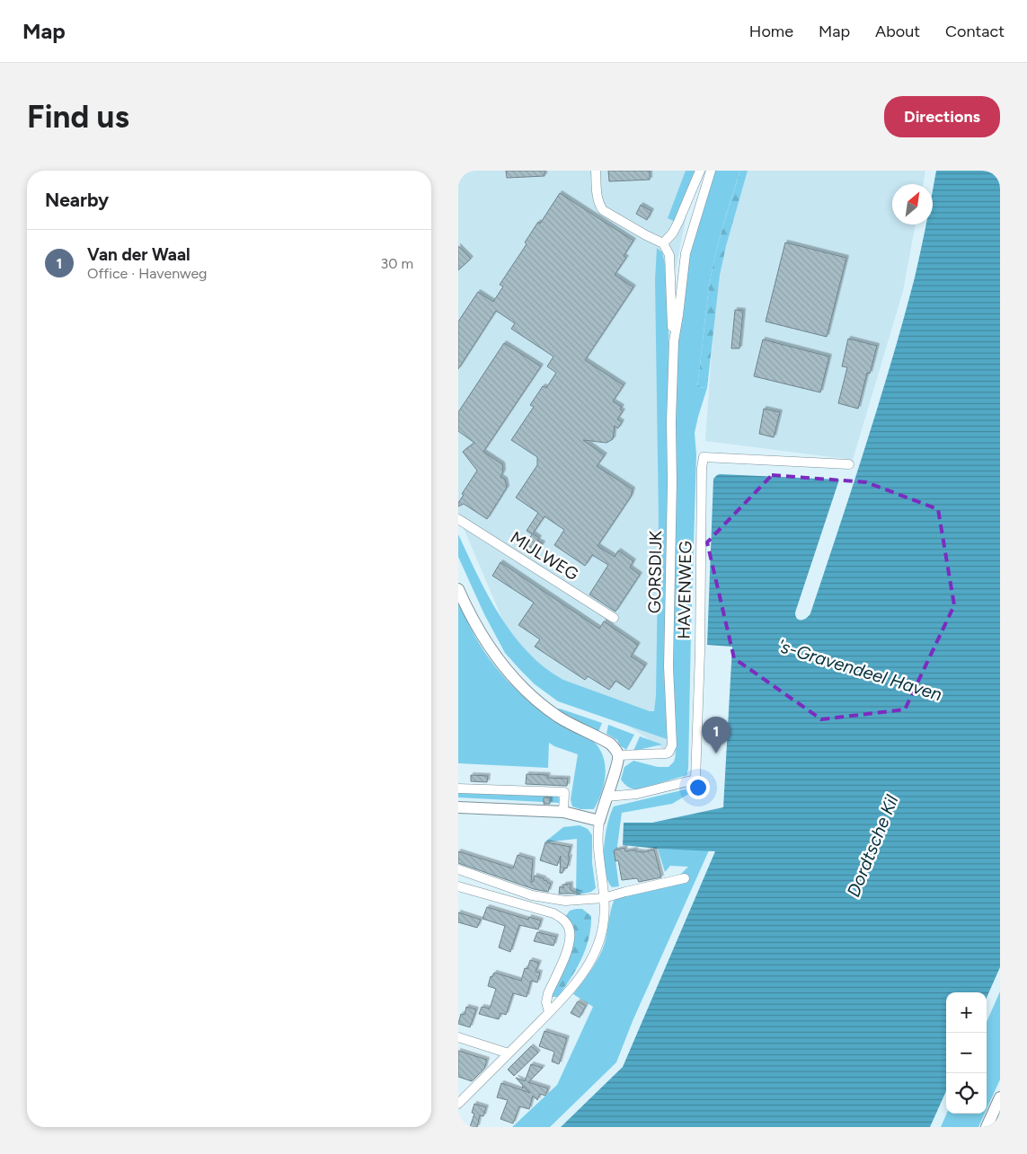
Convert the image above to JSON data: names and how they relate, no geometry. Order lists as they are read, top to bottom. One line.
{"streets":{"street":["MIJLWEG","GORSDIJK","HAVENWEG"]},"water":["'s-Gravendeel Haven","Dordtsche Kil"],"north":"top right","page":{"header":"Map","nav":["Home","Map","About","Contact"],"buttons":"Directions","title":"Find us","heading":"Nearby","list":[{"mark":"1","name":"Van der Waal","note":"Office · Havenweg","value":"30 m"}],"pins":"1","map_buttons":["+","−"]}}
